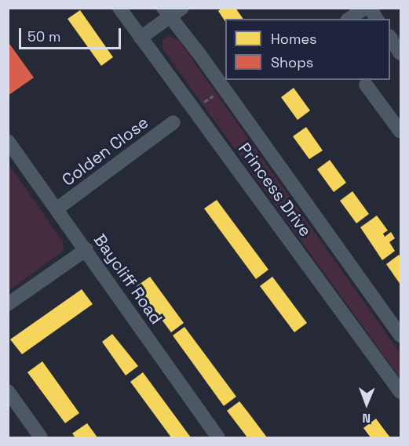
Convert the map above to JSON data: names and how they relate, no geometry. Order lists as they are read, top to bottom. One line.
{"streets":{"street":["Colden Close","Princess Drive","Baycliff Road"]},"crossings":[["Colden Close","Baycliff Road"]],"legend":["Homes","Shops"],"scale_bar":"50 m","north":"bottom"}
